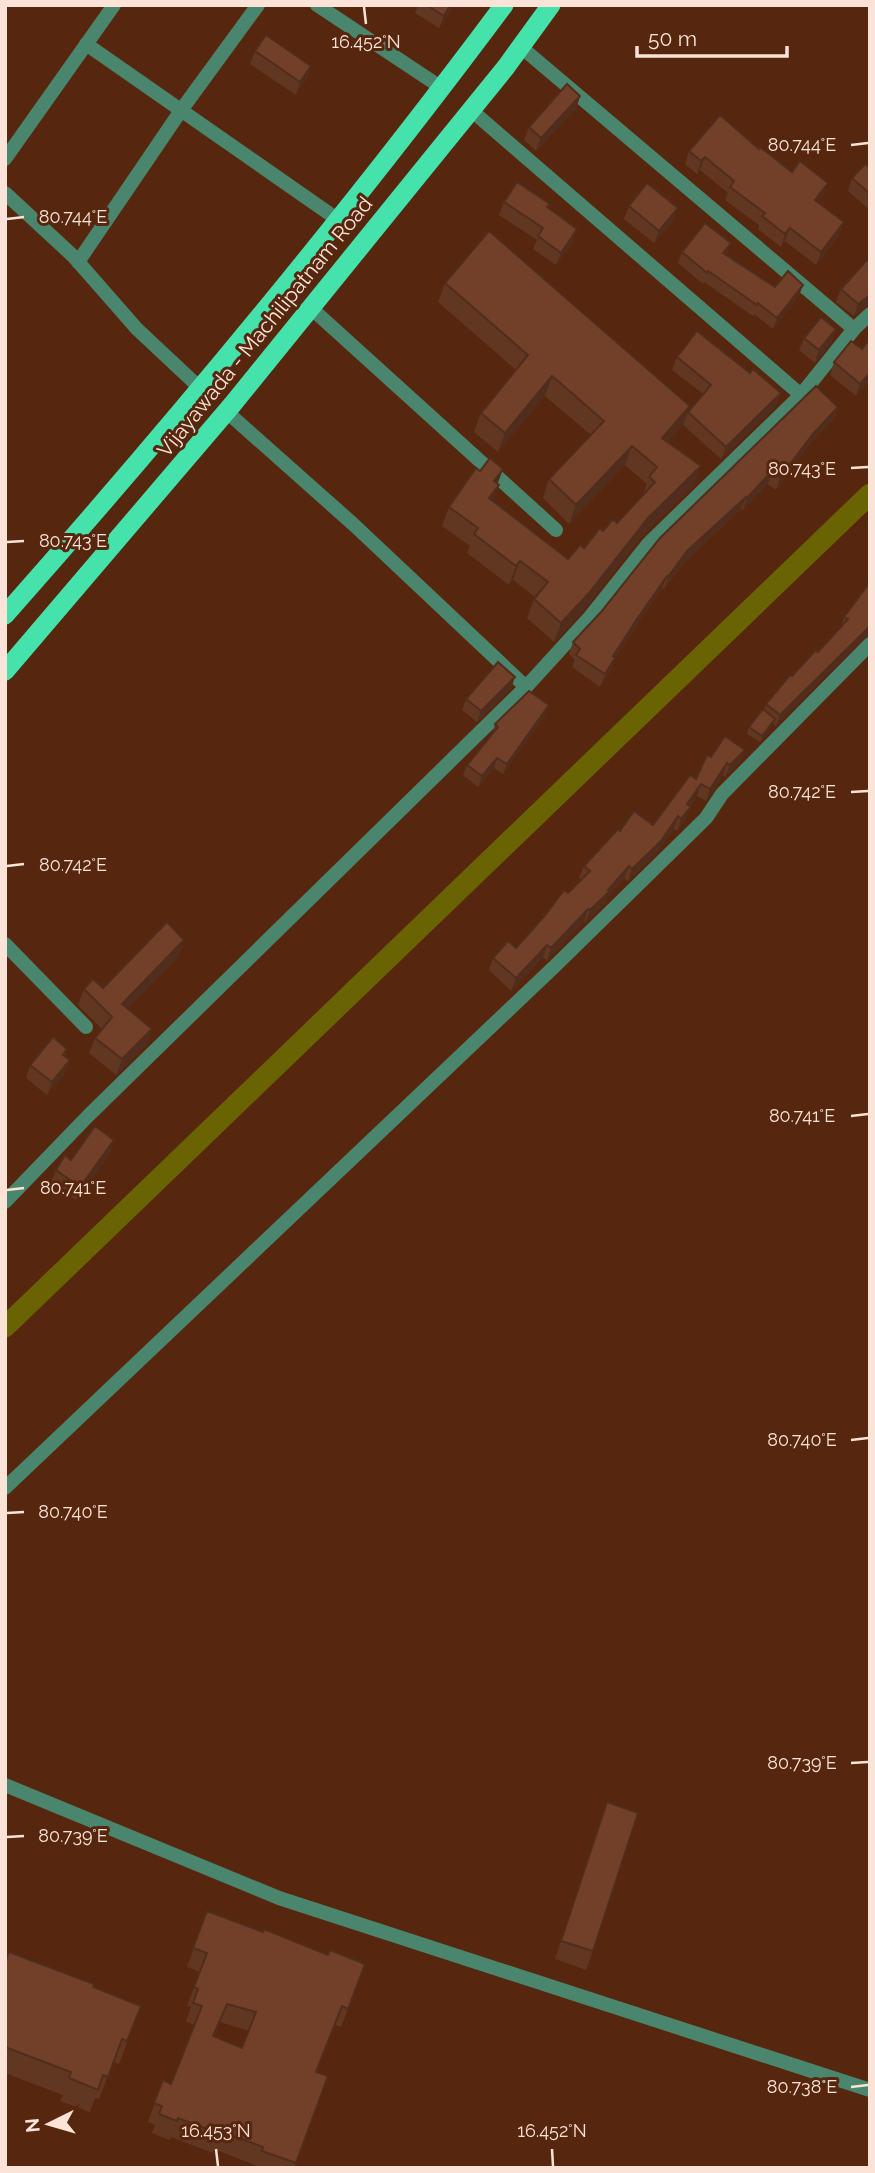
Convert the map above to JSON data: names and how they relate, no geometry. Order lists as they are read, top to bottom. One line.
{"streets":{"highway":["Vijayawada - Machilipatnam Road"]},"scale_bar":"50 m","north":"left","coordinates":["16.452°N","80.744°E","80.743°E","80.742°E","80.741°E","80.740°E","80.739°E","80.738°E","16.453°N"]}
